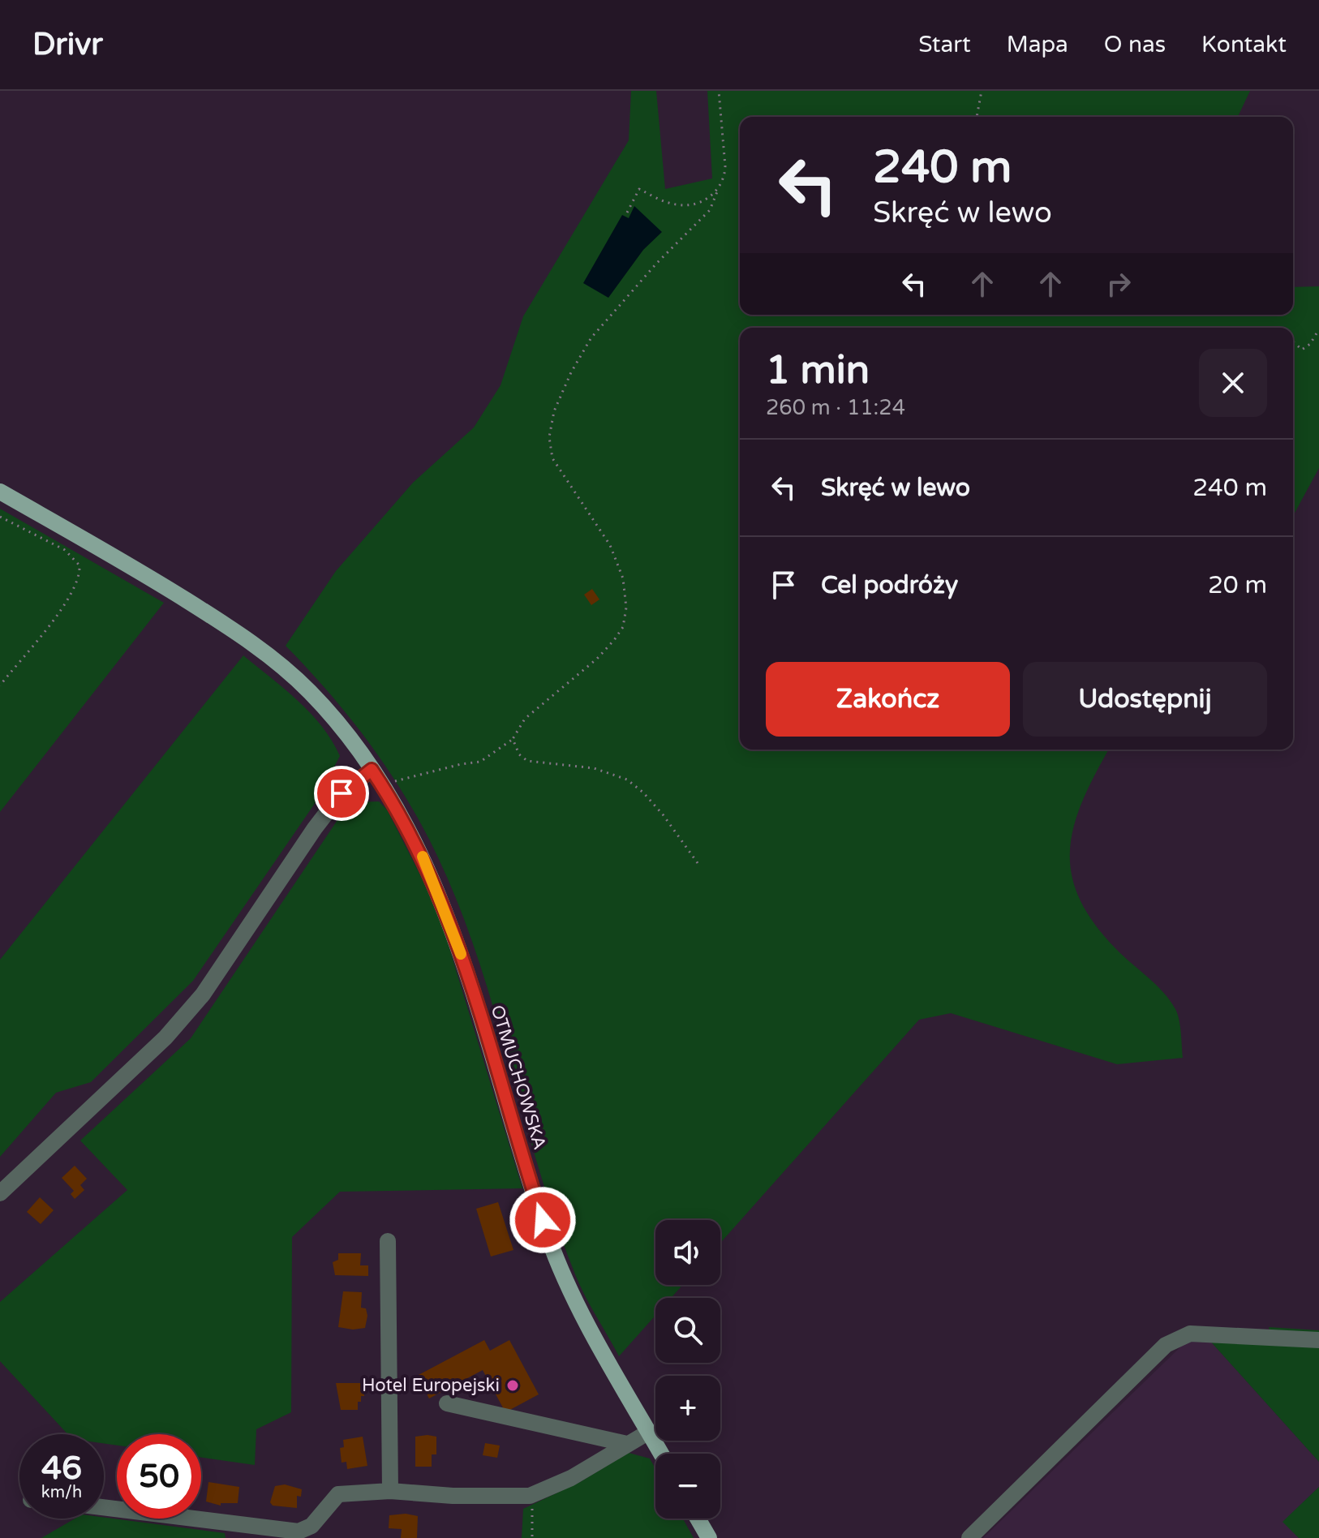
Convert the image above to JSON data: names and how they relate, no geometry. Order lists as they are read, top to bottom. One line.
{"streets":{"main road":["OTMUCHOWSKA"]},"places":["Hotel Europejski"],"page":{"header":"Drivr","nav":["Start","Mapa","O nas","Kontakt"],"turn":["240 m","Skręć w lewo"],"heading":["1 min","260 m · 11:24"],"list":[{"name":"Skręć w lewo","value":"240 m"},{"name":"Cel podróży","value":"20 m"}],"buttons":["Zakończ","Udostępnij"],"map_buttons":["+","−"],"speed":"46 km/h","limit":"50"}}
